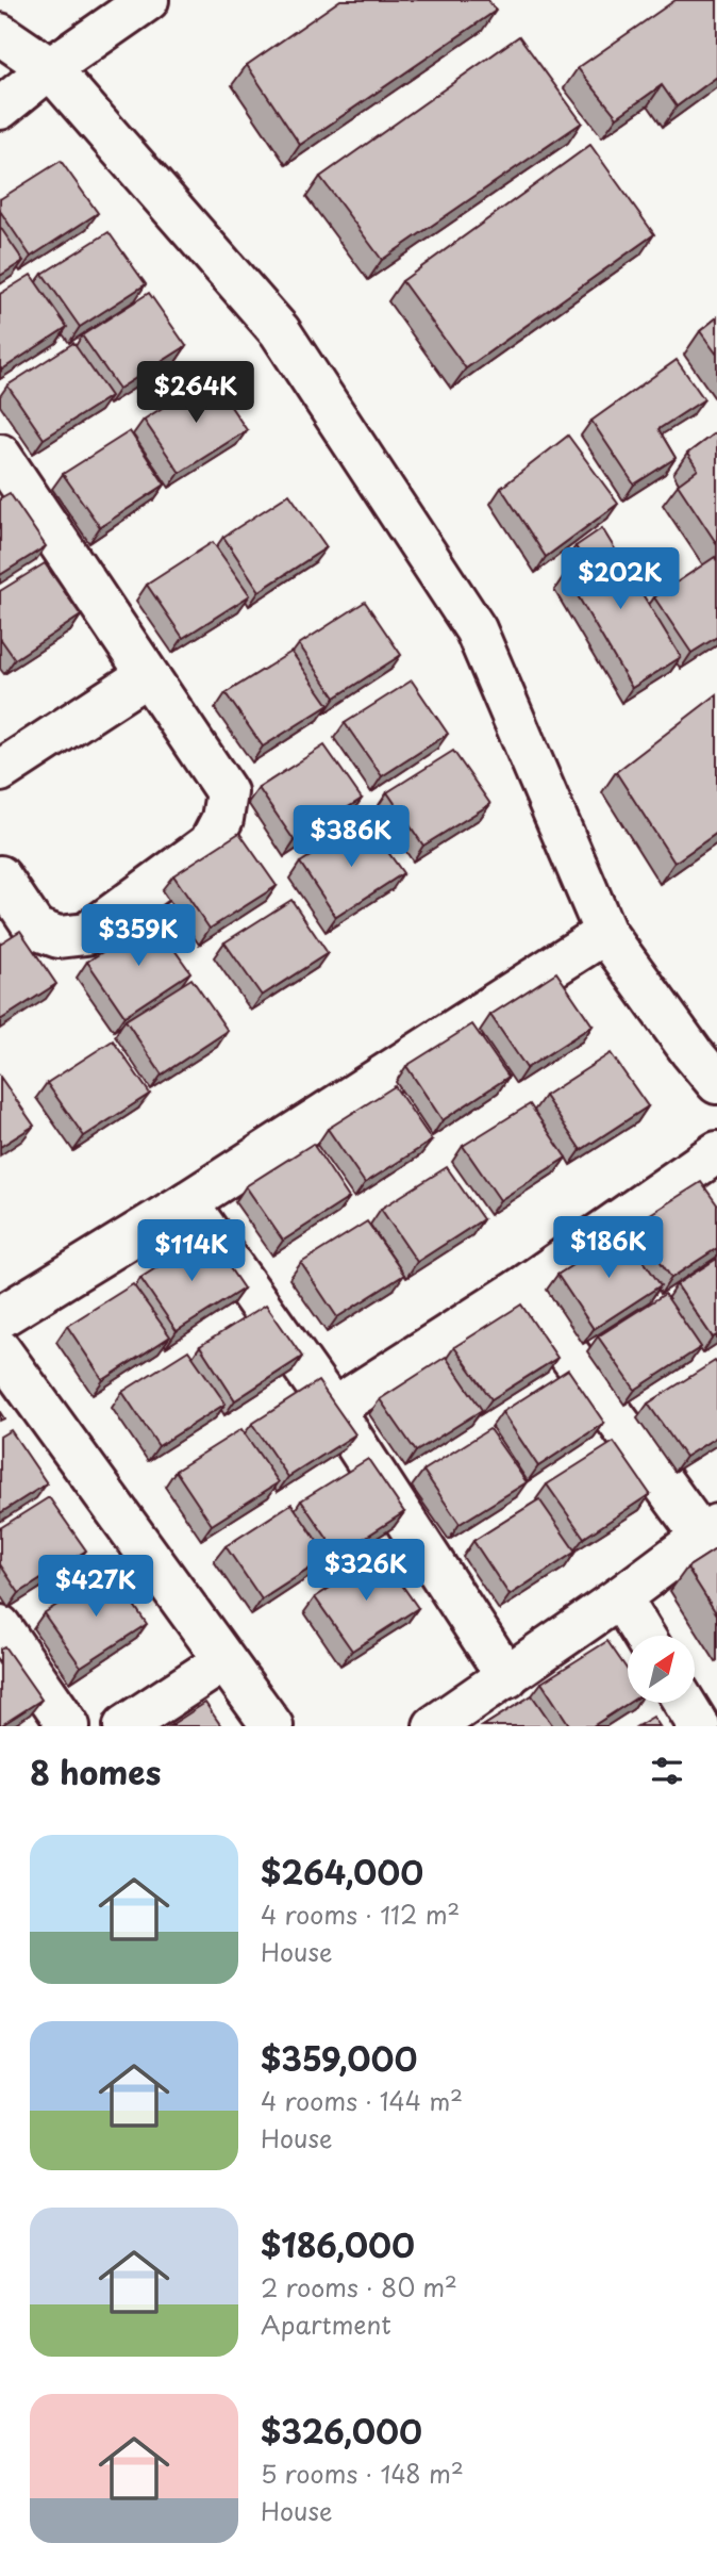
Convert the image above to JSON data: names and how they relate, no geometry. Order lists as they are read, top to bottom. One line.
{"north":"top right","page":{"price":["$264K","$202K","$386K","$359K","$186K","$114K","$326K","$427K"],"heading":"8 homes","list":[{"name":"$264,000","note":"4 rooms · 112 m² · House"},{"name":"$359,000","note":"4 rooms · 144 m² · House"},{"name":"$186,000","note":"2 rooms · 80 m² · Apartment"},{"name":"$326,000","note":"5 rooms · 148 m² · House"}]}}
